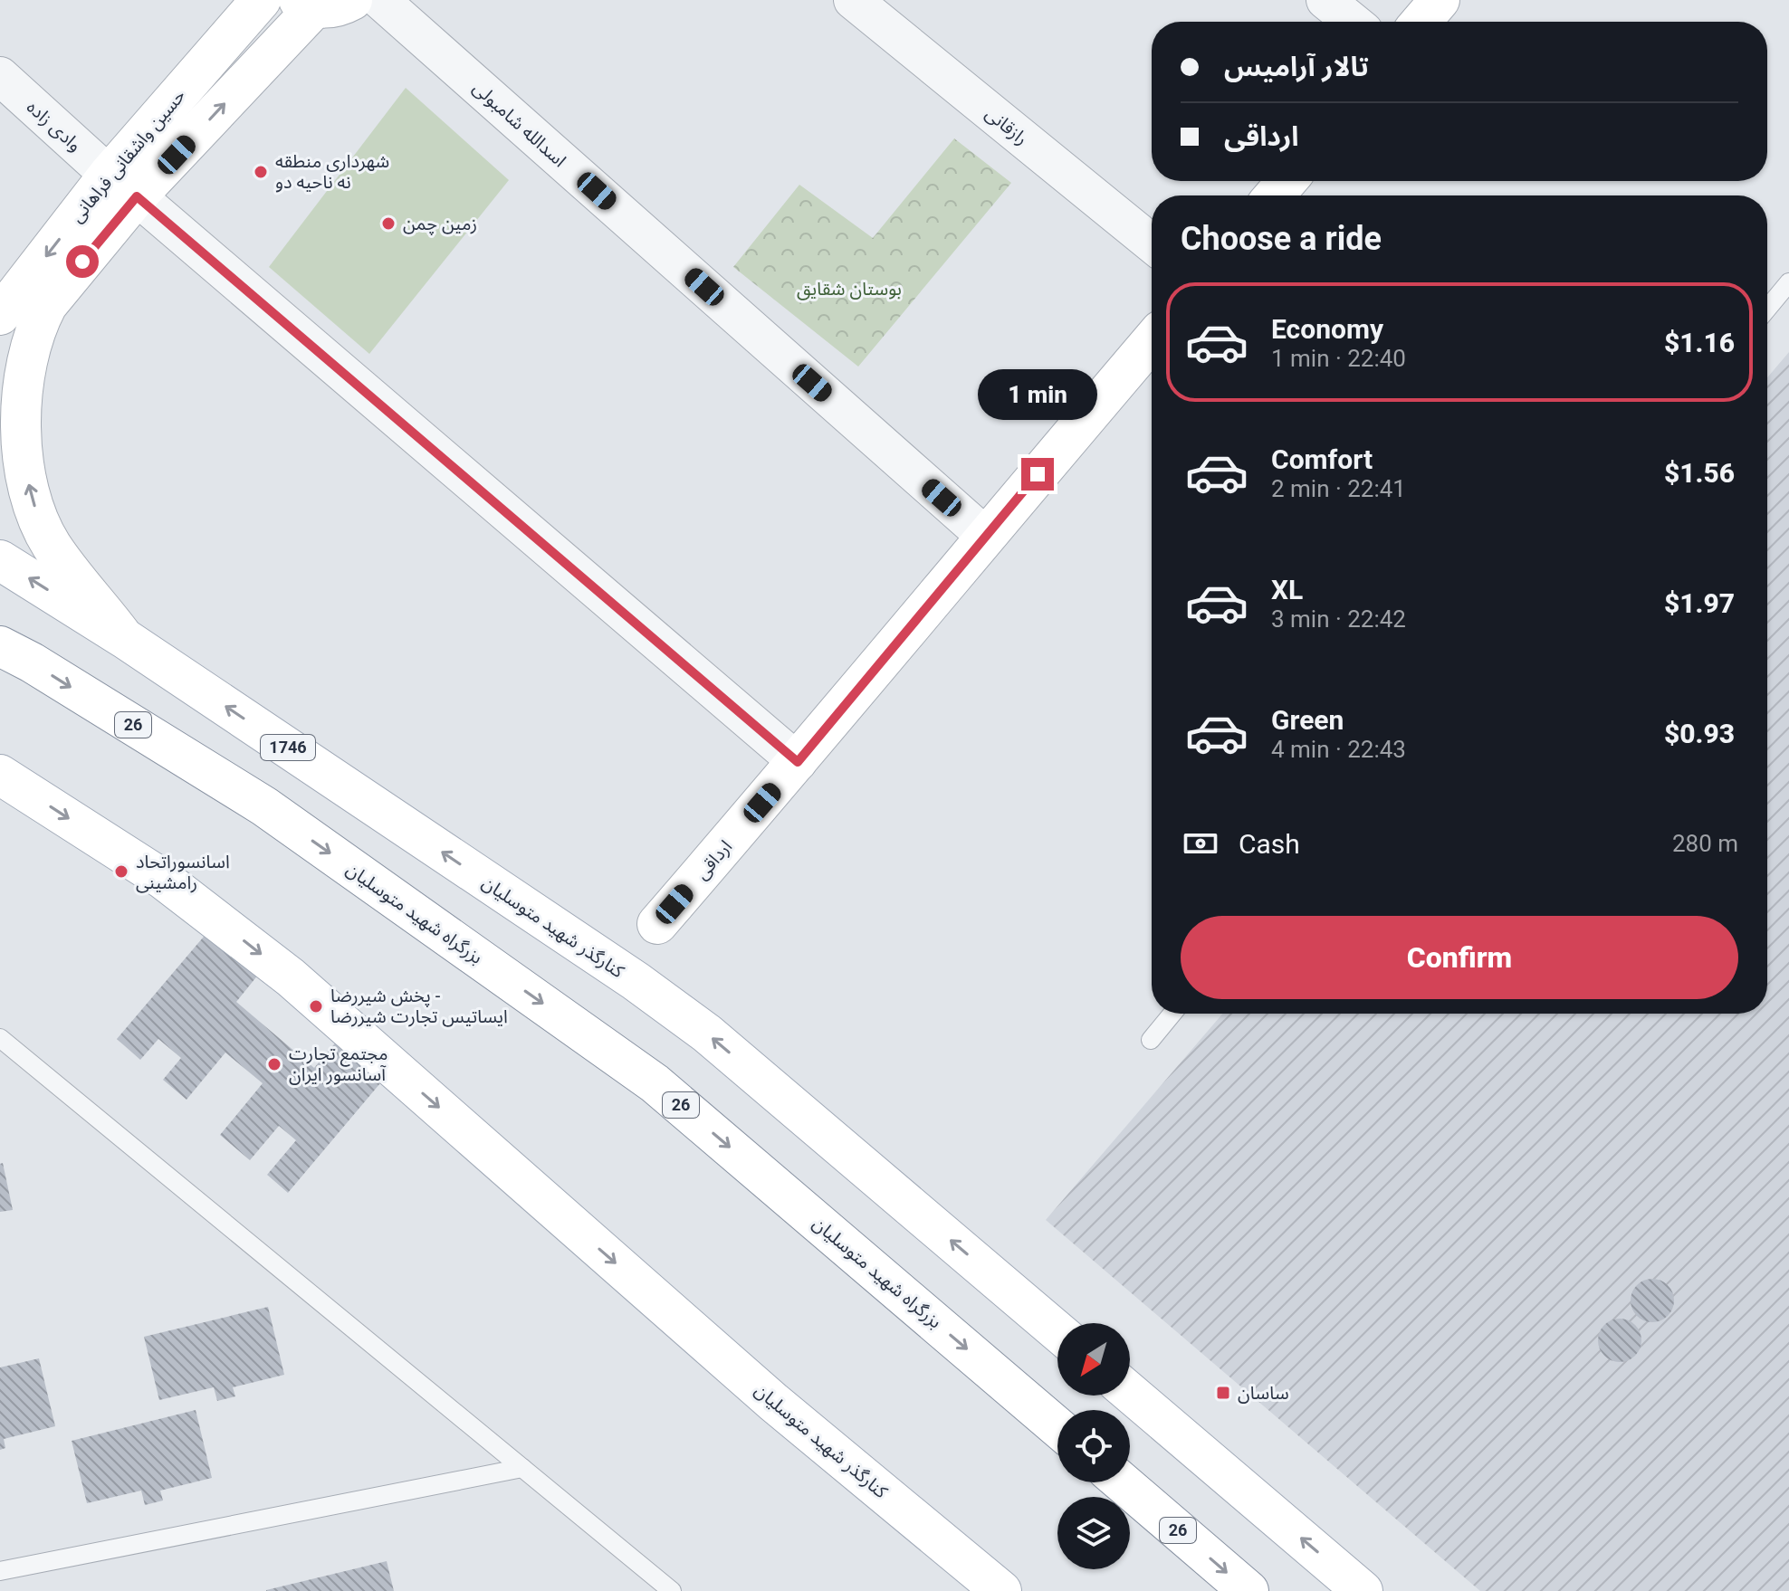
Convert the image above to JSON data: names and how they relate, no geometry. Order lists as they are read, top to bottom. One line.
{"streets":{"main road":["حسین واشقانی فراهانی","26","1746","ارداقی","بزرگراه شهید متوسلیان","کنارگذر شهید متوسلیان"],"street":["اسدالله شامبولی","وادی زاده","رازقانی"]},"crossings":[["اسدالله شامبولی","ارداقی"],["وادی زاده","حسین واشقانی فراهانی"],["وادی زاده","ارداقی"],["حسین واشقانی فراهانی","کنارگذر شهید متوسلیان"]],"one_way":["بزرگراه شهید متوسلیان"],"parks":["بوستان شقایق"],"places":{"other":["شهرداری منطقه نه ناحیه دو","زمین چمن","اسانسوراتحاد رامشینی","پخش شیررضا - ایساتیس تجارت شیررضا","مجتمع تجارت آسانسور ایران"],"transit":["ساسان"]},"north":"bottom left","page":{"banner":["تالار آرامیس","ارداقی"],"heading":"Choose a ride","list":[{"name":"Economy","note":"1 min · 22:40","value":"$1.16"},{"name":"Comfort","note":"2 min · 22:41","value":"$1.56"},{"name":"XL","note":"3 min · 22:42","value":"$1.97"},{"name":"Green","note":"4 min · 22:43","value":"$0.93"}],"bubble":"1 min","pay":["Cash","280 m"],"buttons":"Confirm"}}
